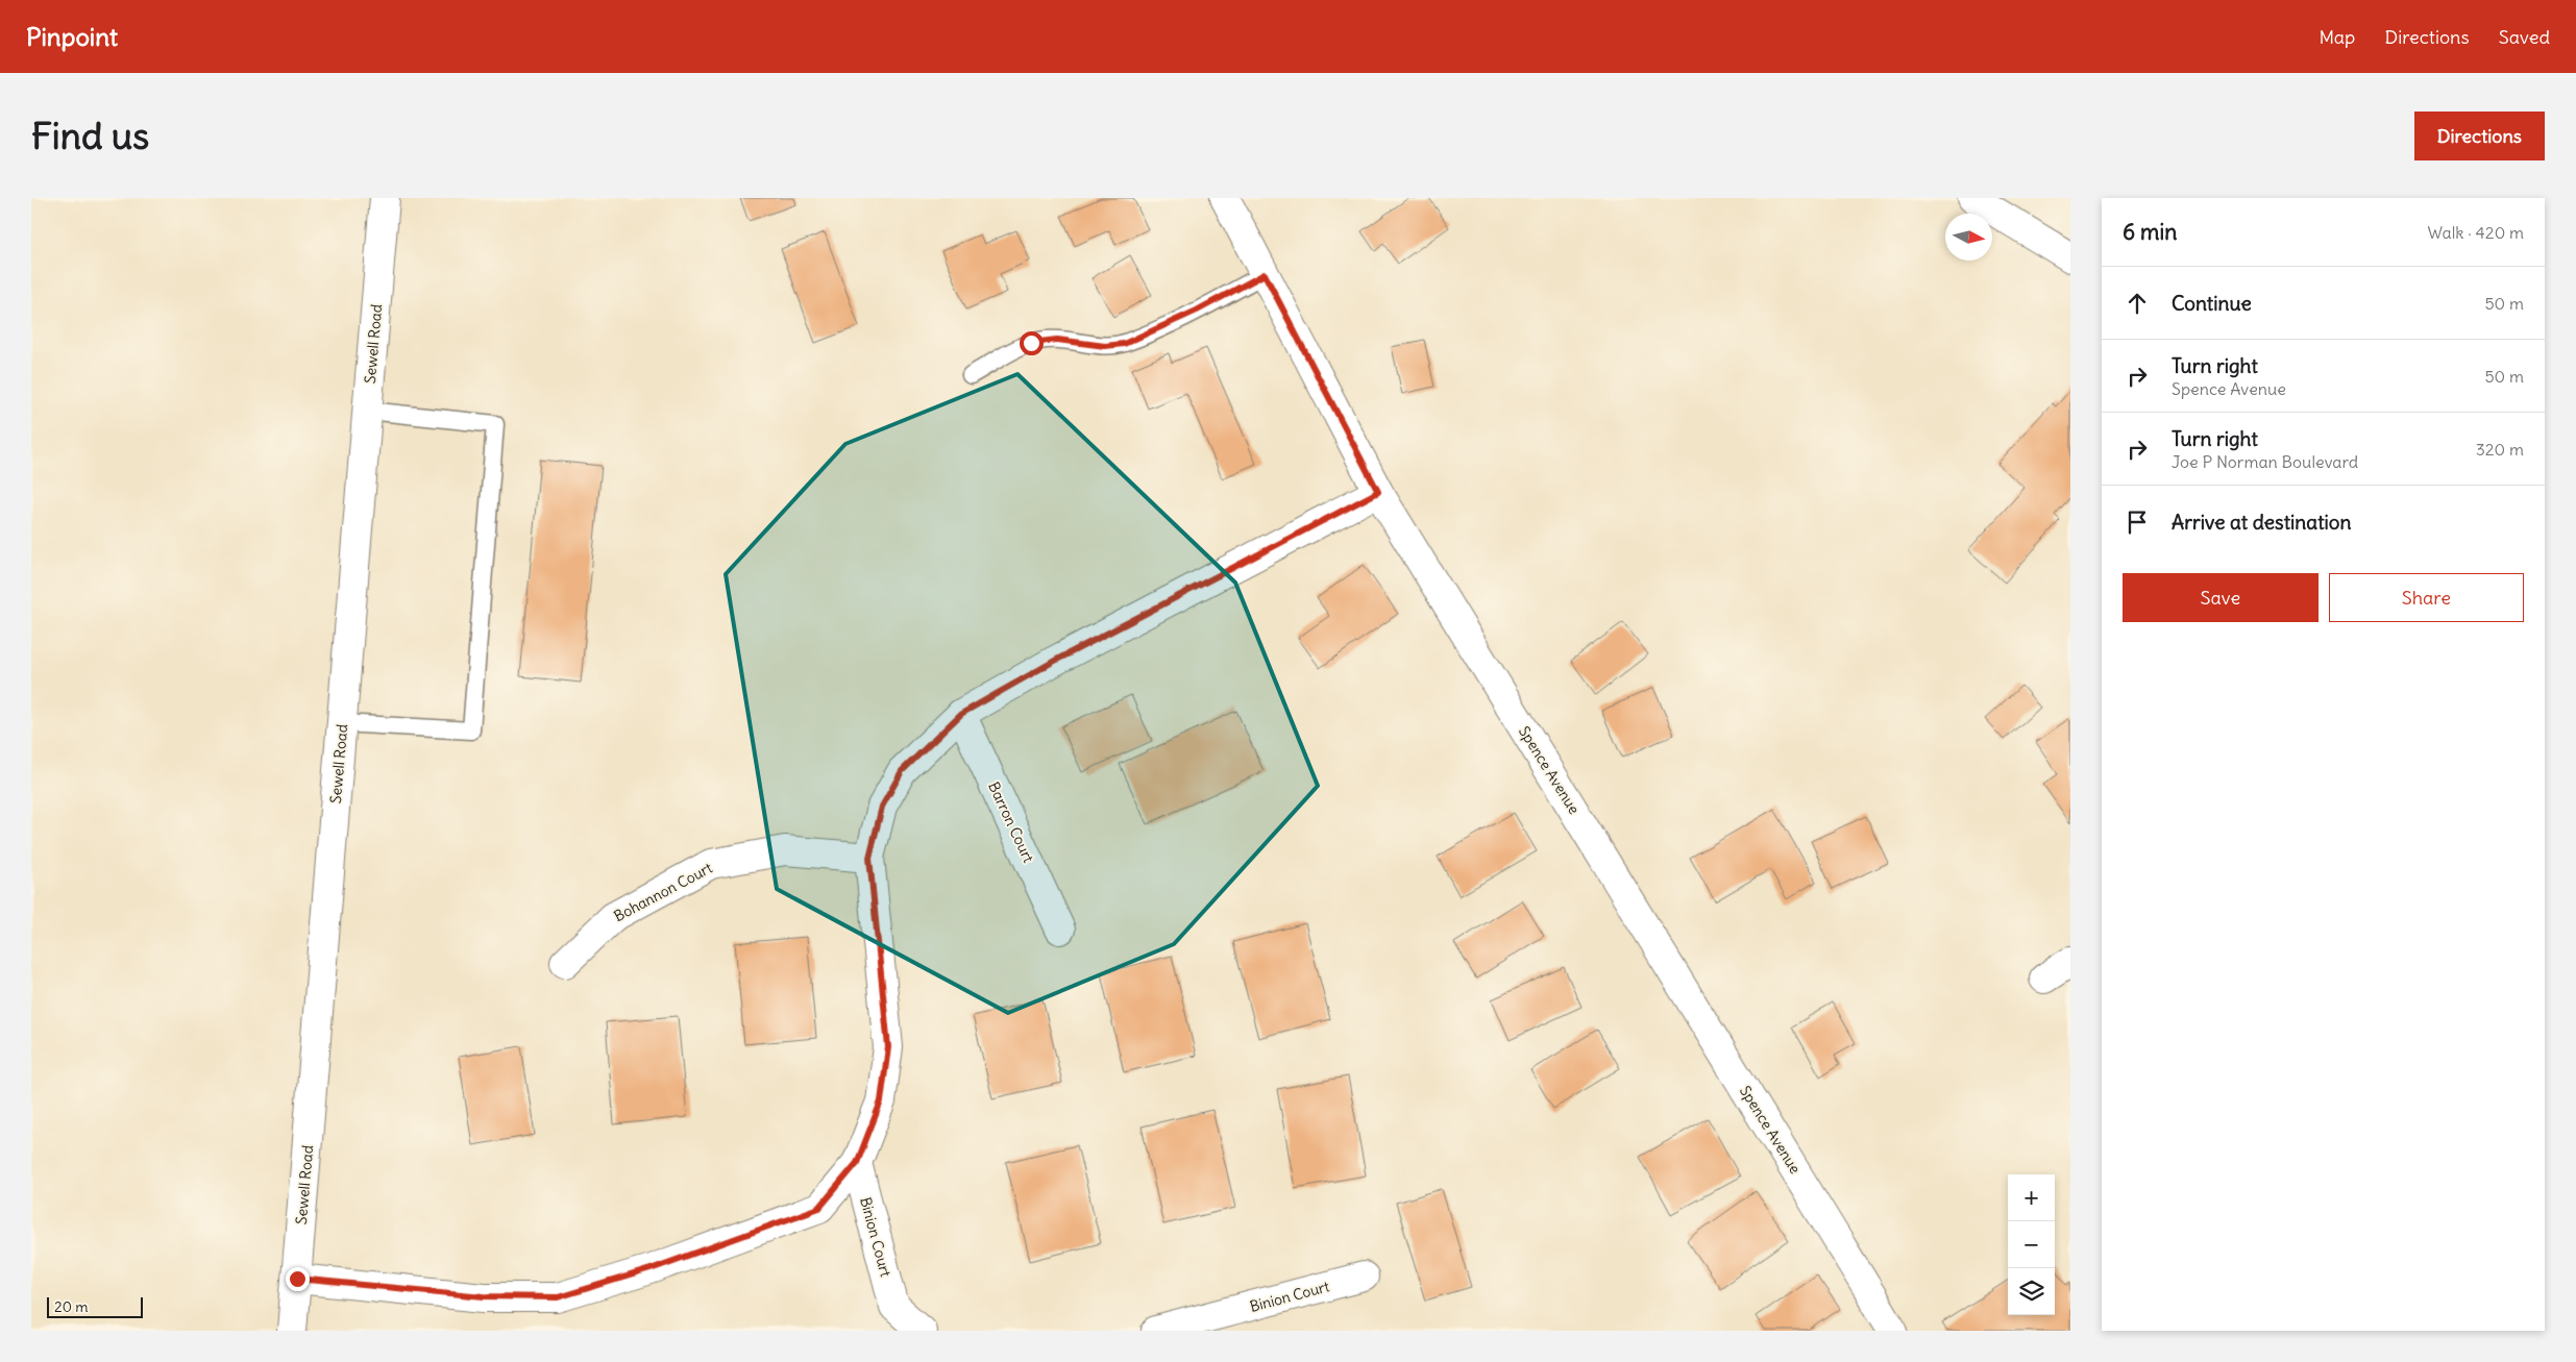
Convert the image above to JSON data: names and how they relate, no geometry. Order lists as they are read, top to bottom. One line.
{"streets":{"street":["Sewell Road","Spence Avenue","Barron Court","Bohannon Court","Binion Court"]},"scale_bar":"20 m","north":"right","page":{"header":"Pinpoint","nav":["Map","Directions","Saved"],"buttons":["Directions",["Save","Share"]],"title":"Find us","heading":["6 min","Walk · 420 m"],"list":[["Continue","50 m"],["Turn right","Spence Avenue","50 m"],["Turn right","Joe P Norman Boulevard","320 m"],"Arrive at destination"],"map_buttons":["+","−"],"scale":"20 m"}}
